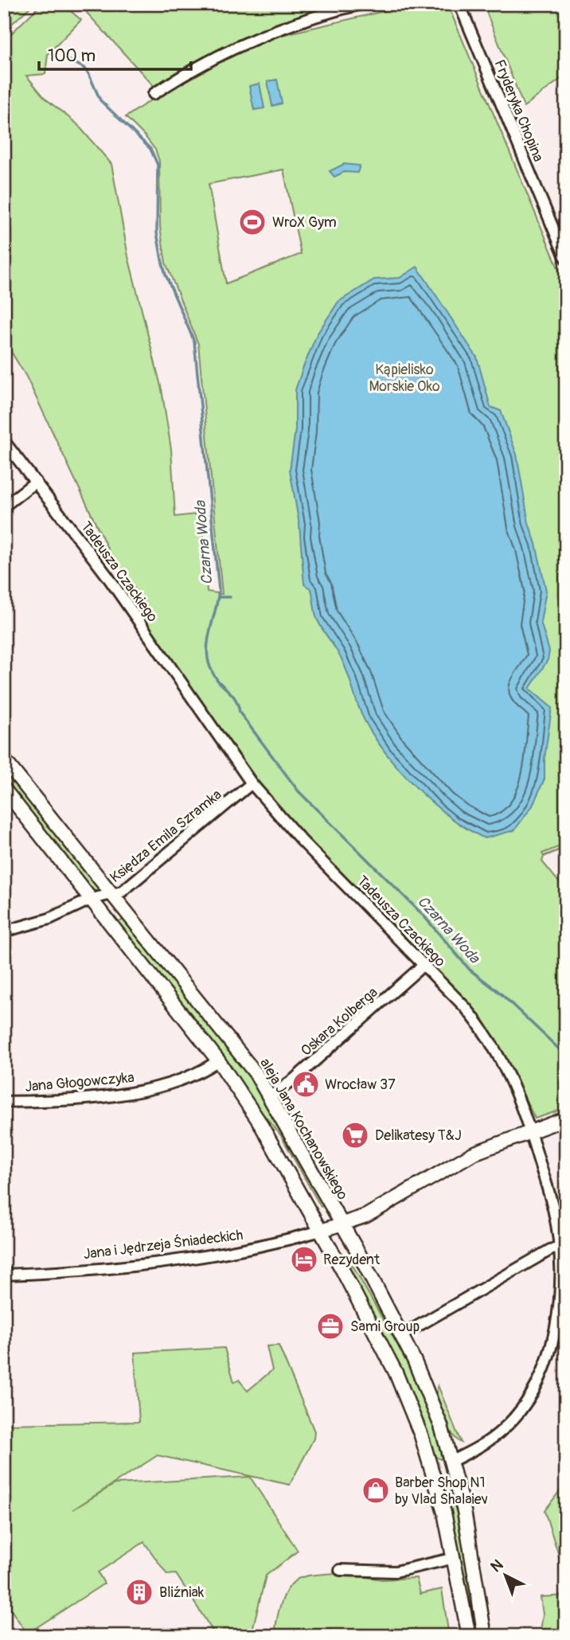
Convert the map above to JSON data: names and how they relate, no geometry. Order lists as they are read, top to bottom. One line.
{"streets":{"main road":["aleja Jana Kochanowskiego","Jana i Jędrzeja Śniadeckich"],"street":["Fryderyka Chopina","Tadeusza Czackiego","Księdza Emila Szramka","Oskara Kolberga","Jana Głogowczyka"]},"crossings":[["Tadeusza Czackiego","Księdza Emila Szramka"],["Tadeusza Czackiego","Oskara Kolberga"],["Tadeusza Czackiego","aleja Jana Kochanowskiego"],["Tadeusza Czackiego","Jana i Jędrzeja Śniadeckich"],["Księdza Emila Szramka","aleja Jana Kochanowskiego"],["Oskara Kolberga","aleja Jana Kochanowskiego"],["aleja Jana Kochanowskiego","Jana i Jędrzeja Śniadeckich"]],"water":["Czarna Woda"],"parks":["Kąpielisko Morskie Oko"],"places":{"sports":["WroX Gym"],"public building":["Wrocław 37"],"supermarket":["Delikatesy T&J"],"hotel":["Rezydent"],"office":["Sami Group"],"shop":["Barber Shop N1 by Vlad Shalaiev"],"building":["Bliźniak"]},"scale_bar":"100 m","north":"top left"}
